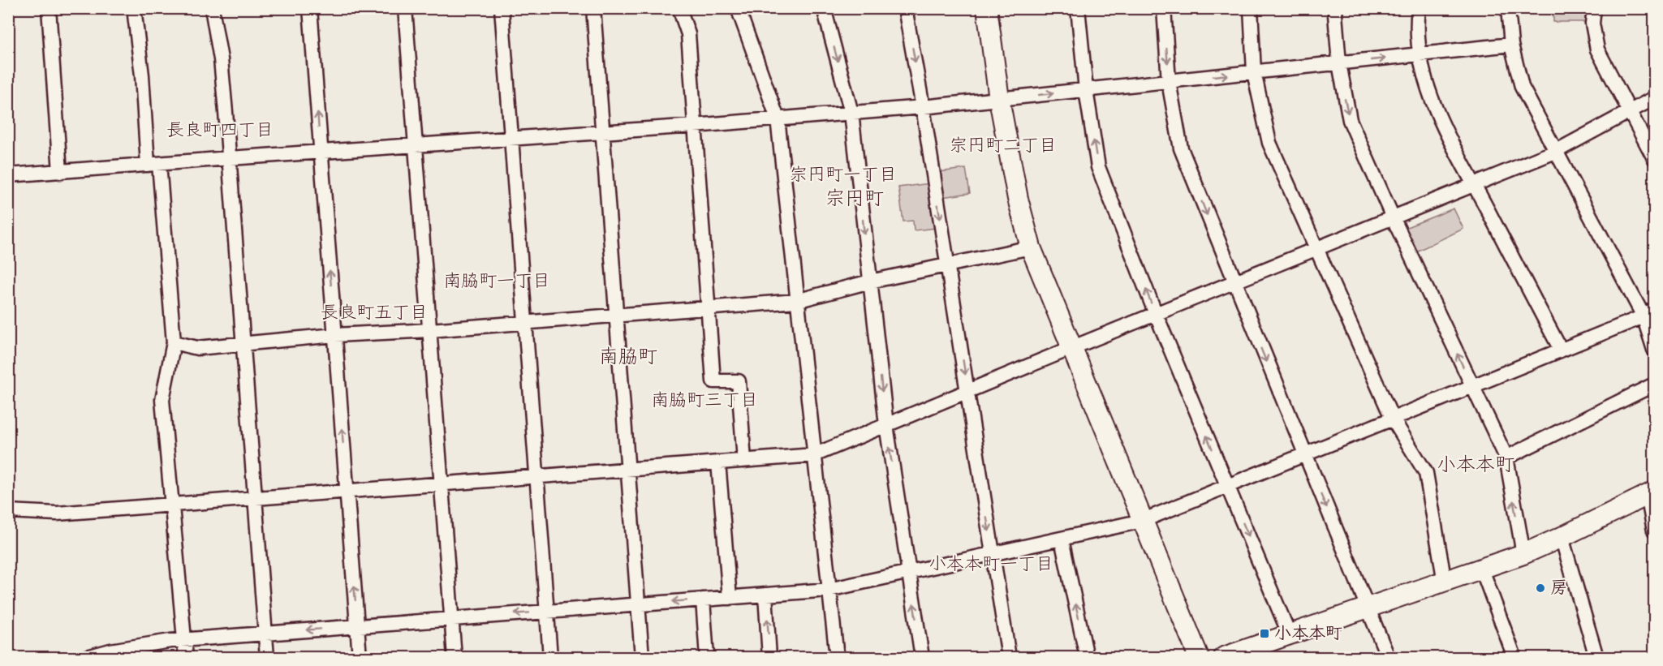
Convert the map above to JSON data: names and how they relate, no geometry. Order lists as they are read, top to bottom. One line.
{"districts":["長良町四丁目","宗円町二丁目","宗円町一丁目","宗円町","南脇町一丁目","長良町五丁目","南脇町","南脇町三丁目","小本本町","小本本町一丁目"],"places":{"other":["房"],"transit":["小本本町"]}}
